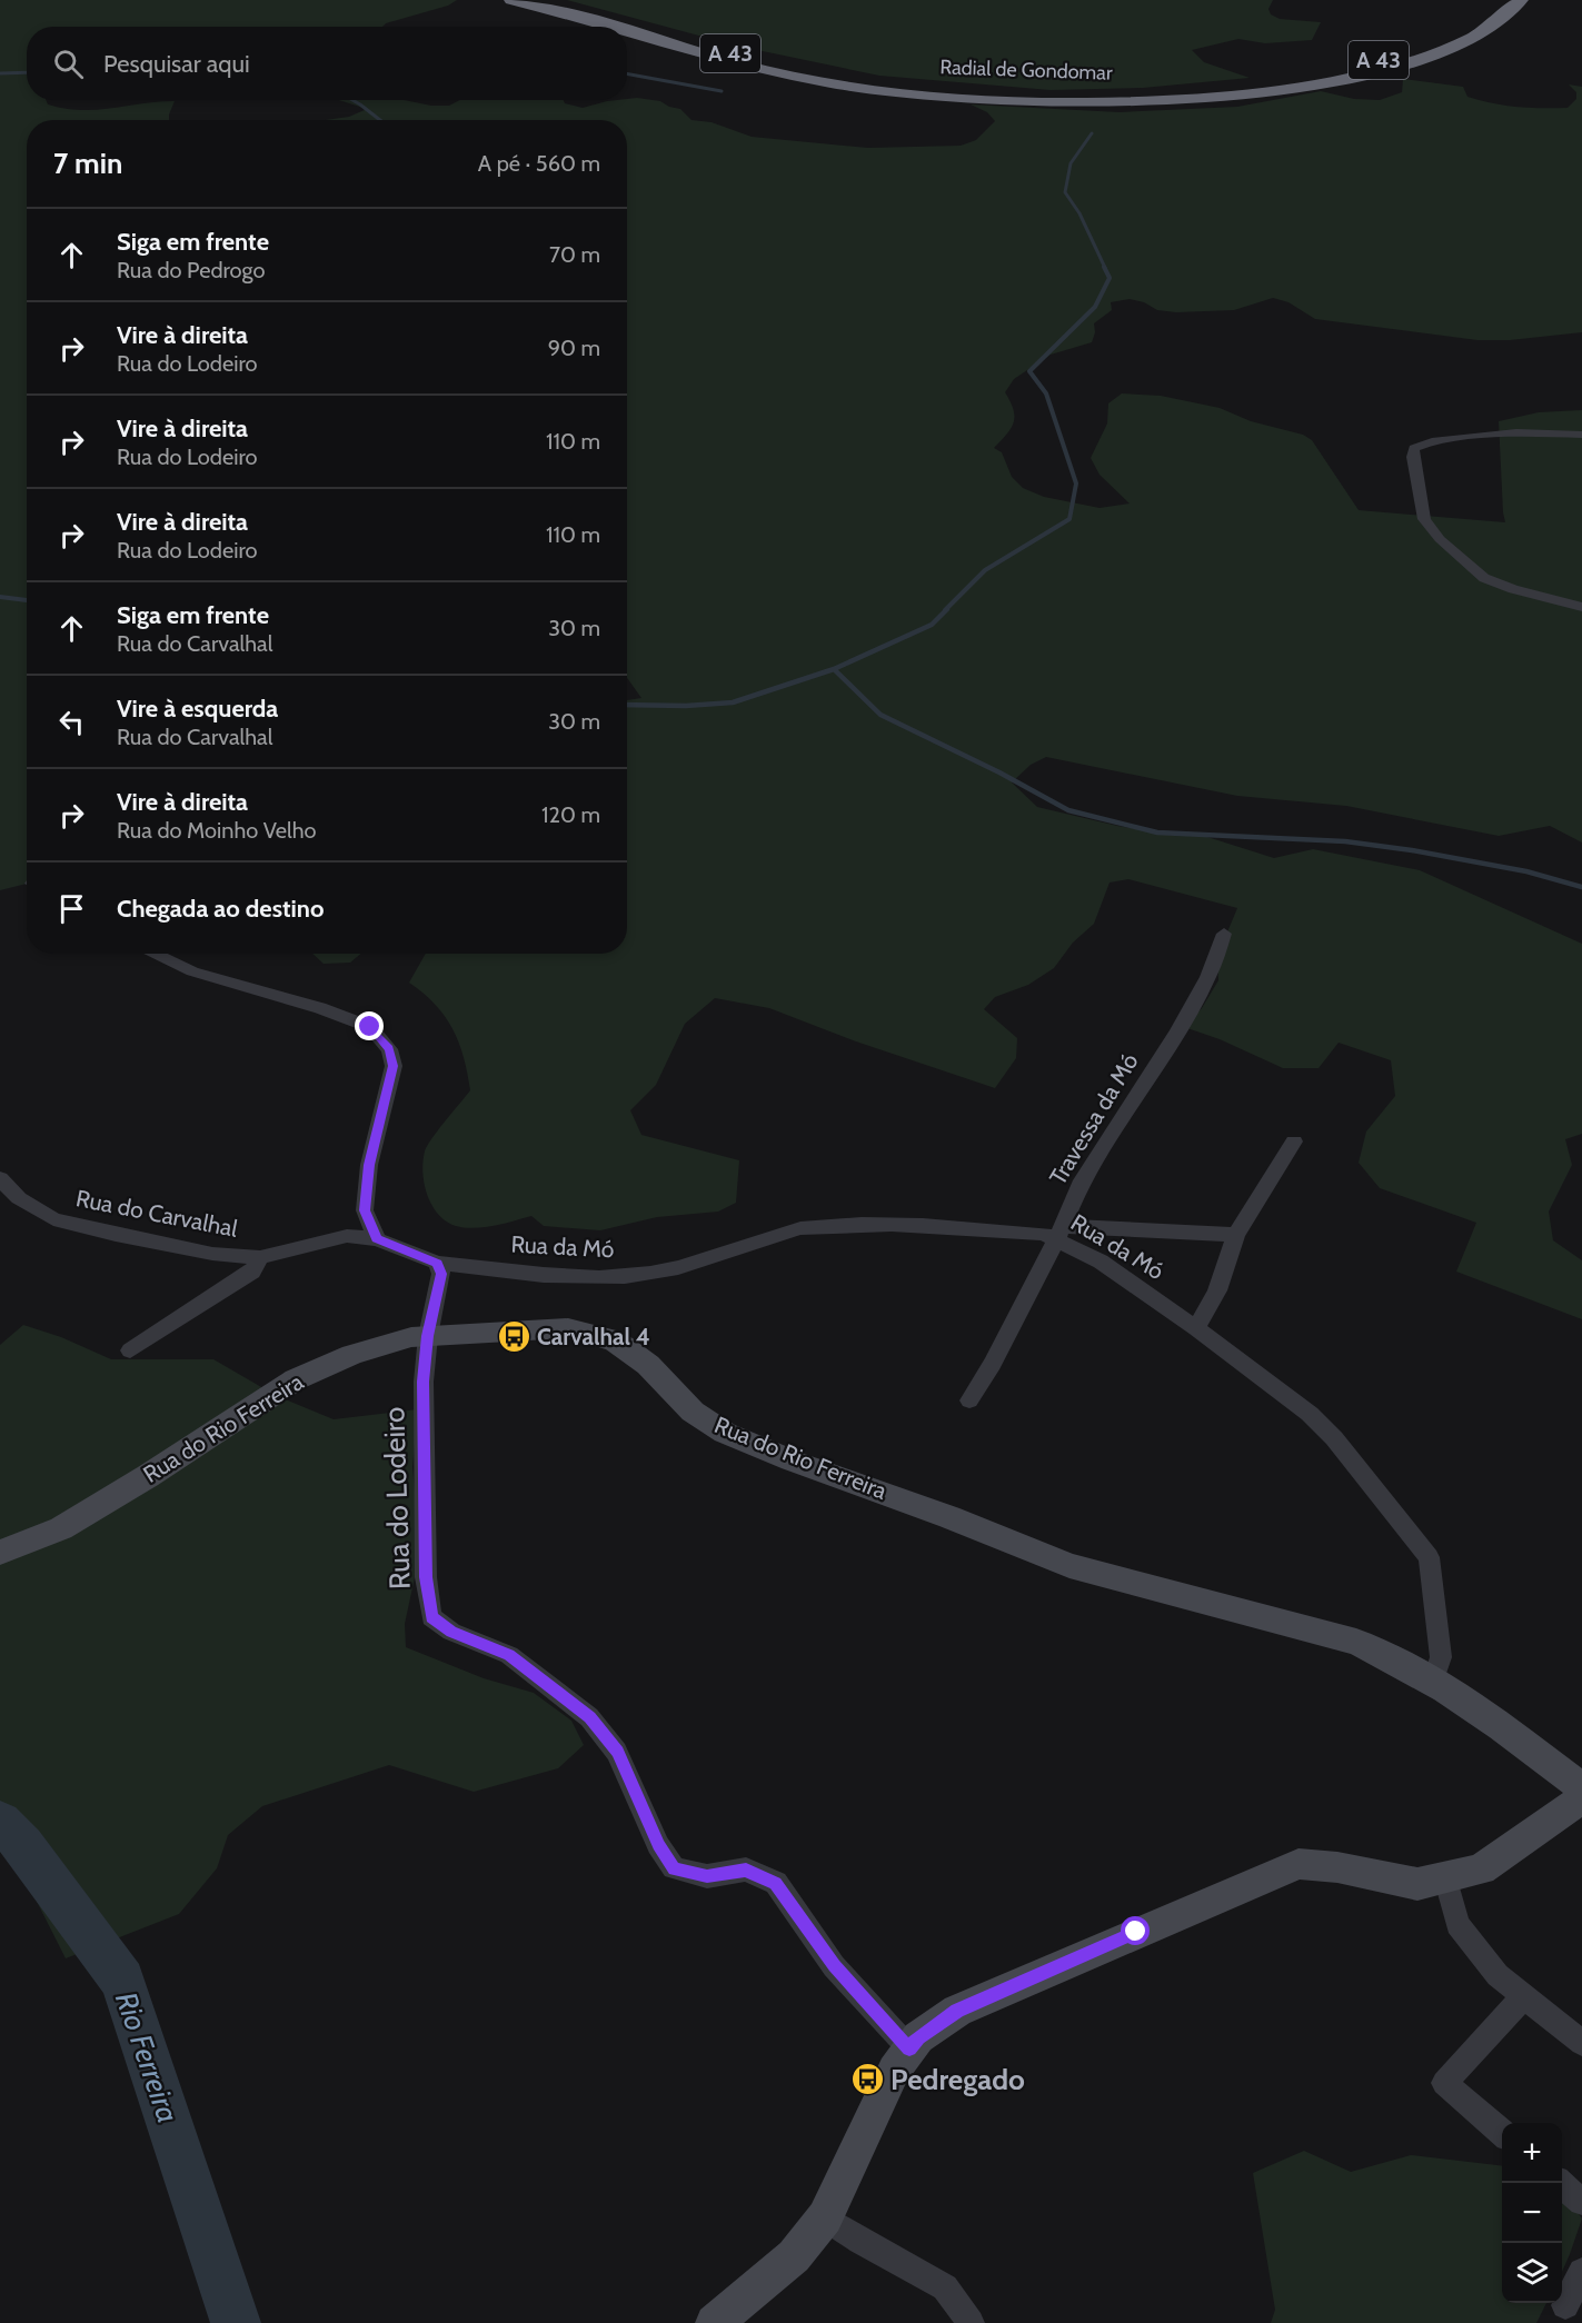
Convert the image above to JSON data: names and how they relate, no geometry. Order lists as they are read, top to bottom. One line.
{"streets":{"highway":["A 43","Radial de Gondomar"],"street":["Travessa da Mó","Rua do Carvalhal","Rua da Mó","Rua do Rio Ferreira","Rua do Lodeiro"]},"crossings":[["Travessa da Mó","Rua da Mó"],["Rua do Carvalhal","Rua da Mó"],["Rua da Mó","Rua do Rio Ferreira"],["Rua do Rio Ferreira","Rua do Lodeiro"]],"water":["Rio Ferreira"],"places":{"bus stop":["Carvalhal 4","Pedregado"]},"page":{"search":"Pesquisar aqui","heading":["7 min","A pé · 560 m"],"list":[["Siga em frente","Rua do Pedrogo","70 m"],["Vire à direita","Rua do Lodeiro","90 m"],["Vire à direita","Rua do Lodeiro","110 m"],["Vire à direita","Rua do Lodeiro","110 m"],["Siga em frente","Rua do Carvalhal","30 m"],["Vire à esquerda","Rua do Carvalhal","30 m"],["Vire à direita","Rua do Moinho Velho","120 m"],"Chegada ao destino"],"map_buttons":["+","−"]}}
